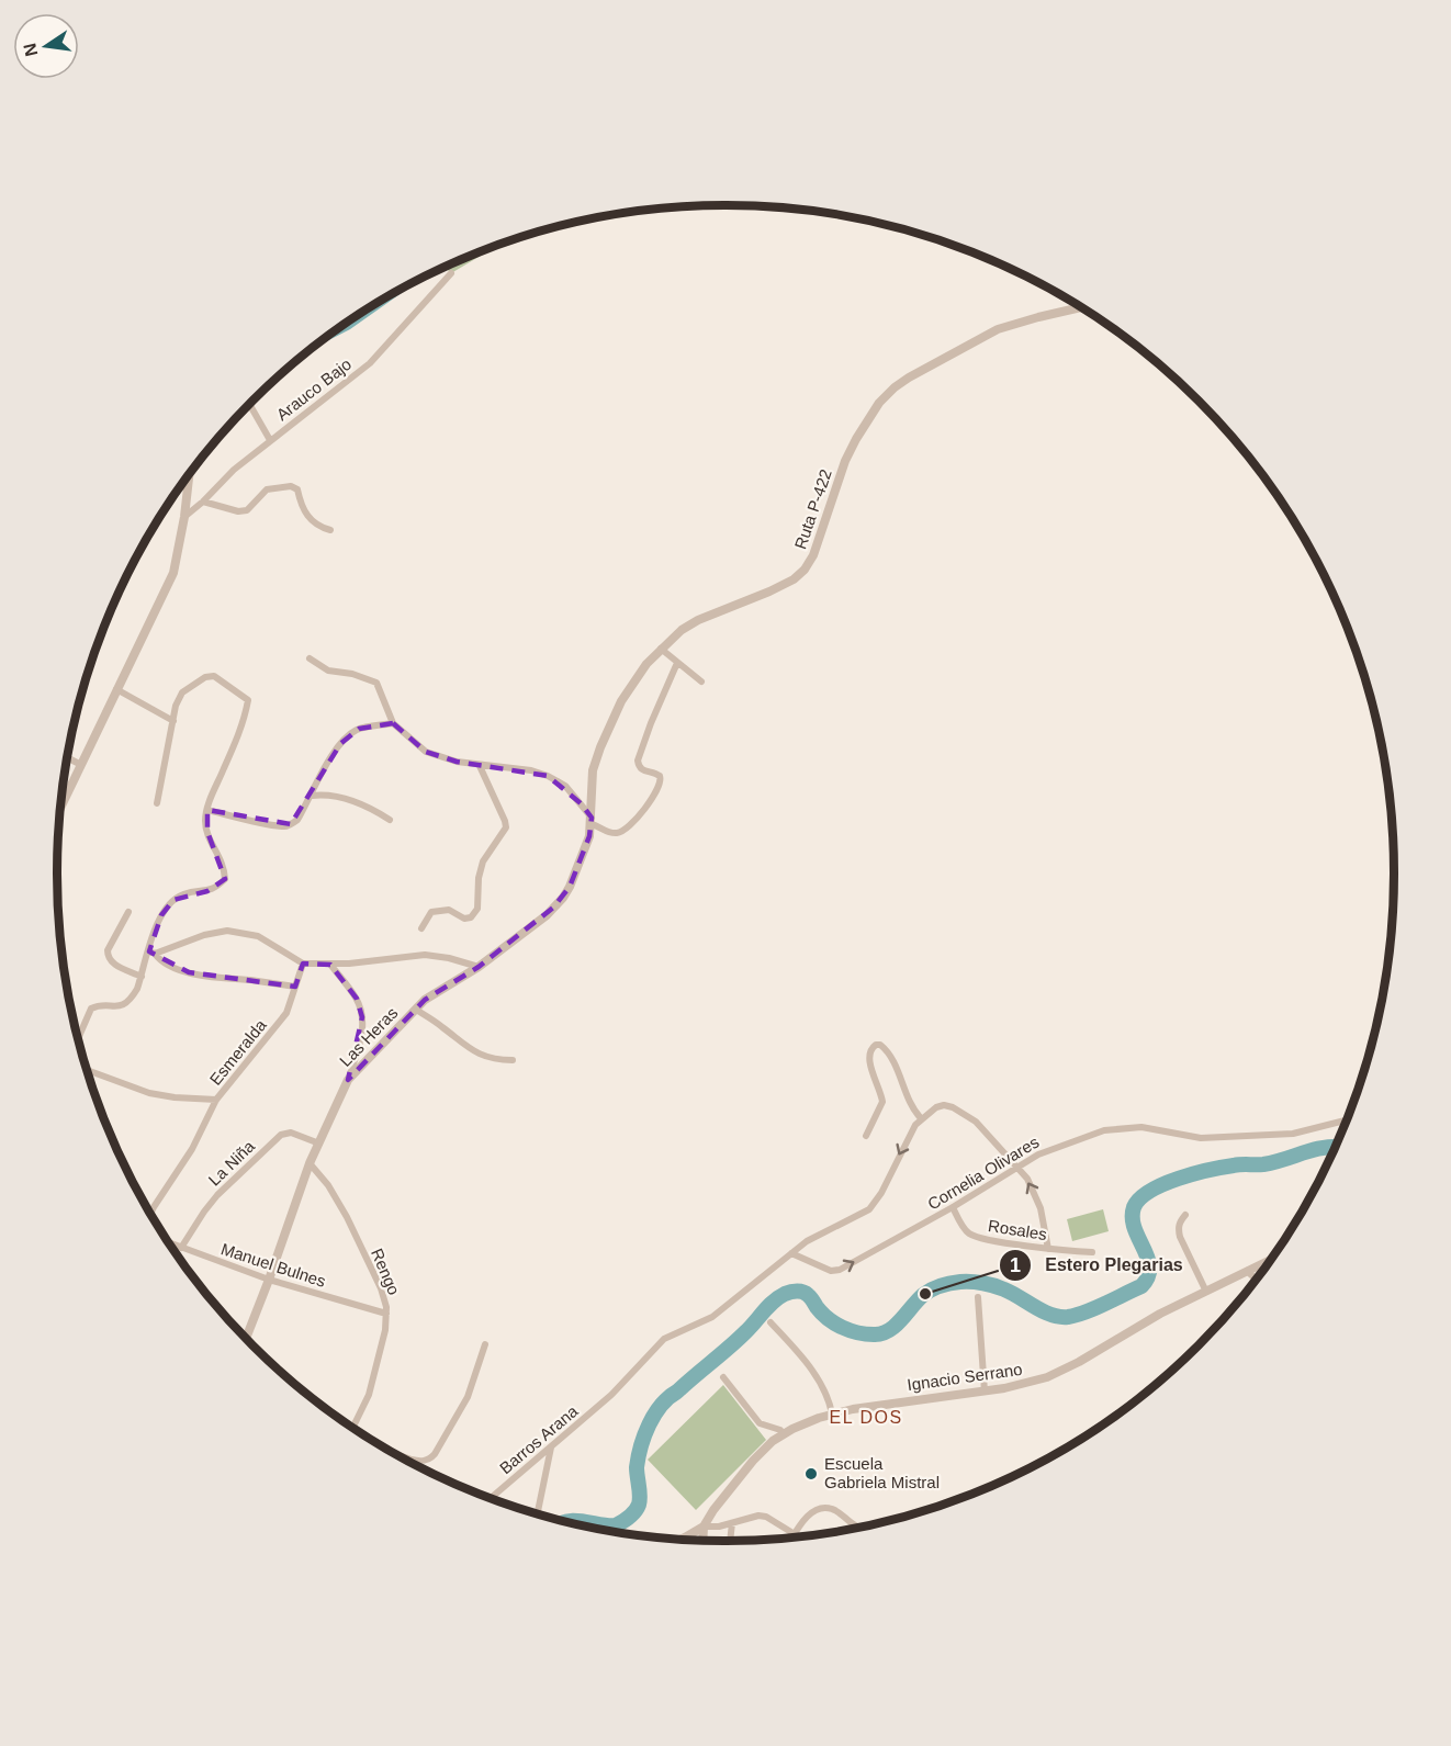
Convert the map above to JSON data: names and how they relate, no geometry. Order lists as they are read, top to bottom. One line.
{"streets":{"street":["Arauco Bajo","Ruta P-422","Las Heras","Esmeralda","La Niña","Cornelia Olivares","Rosales","Manuel Bulnes","Rengo","Ignacio Serrano","Barros Arana"]},"crossings":[["Ruta P-422","Las Heras"],["Las Heras","La Niña"],["Las Heras","Manuel Bulnes"],["Las Heras","Rengo"],["La Niña","Manuel Bulnes"],["Cornelia Olivares","Rosales"],["Cornelia Olivares","Barros Arana"],["Manuel Bulnes","Rengo"]],"districts":["EL DOS"],"places":["Estero Plegarias","Escuela Gabriela Mistral"],"north":"left"}
